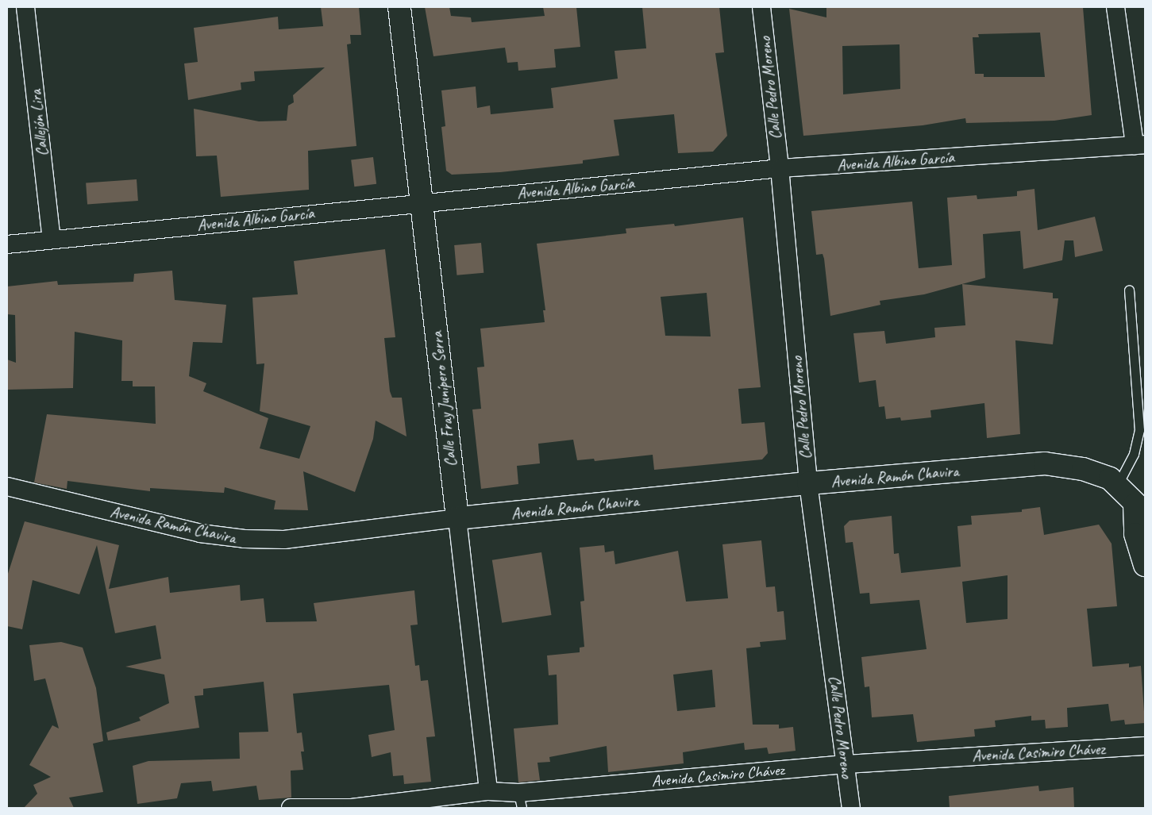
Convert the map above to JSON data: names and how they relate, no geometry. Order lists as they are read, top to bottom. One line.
{"streets":{"main road":["Calle Fray Junípero Serra","Avenida Ramón Chavira"],"street":["Calle Pedro Moreno","Callejón Lira","Avenida Albino García","Avenida Casimiro Chávez"]},"crossings":[["Calle Pedro Moreno","Avenida Albino García"],["Calle Pedro Moreno","Avenida Ramón Chavira"],["Calle Pedro Moreno","Avenida Casimiro Chávez"],["Callejón Lira","Avenida Albino García"],["Avenida Albino García","Calle Fray Junípero Serra"],["Calle Fray Junípero Serra","Avenida Ramón Chavira"],["Calle Fray Junípero Serra","Avenida Casimiro Chávez"]]}
